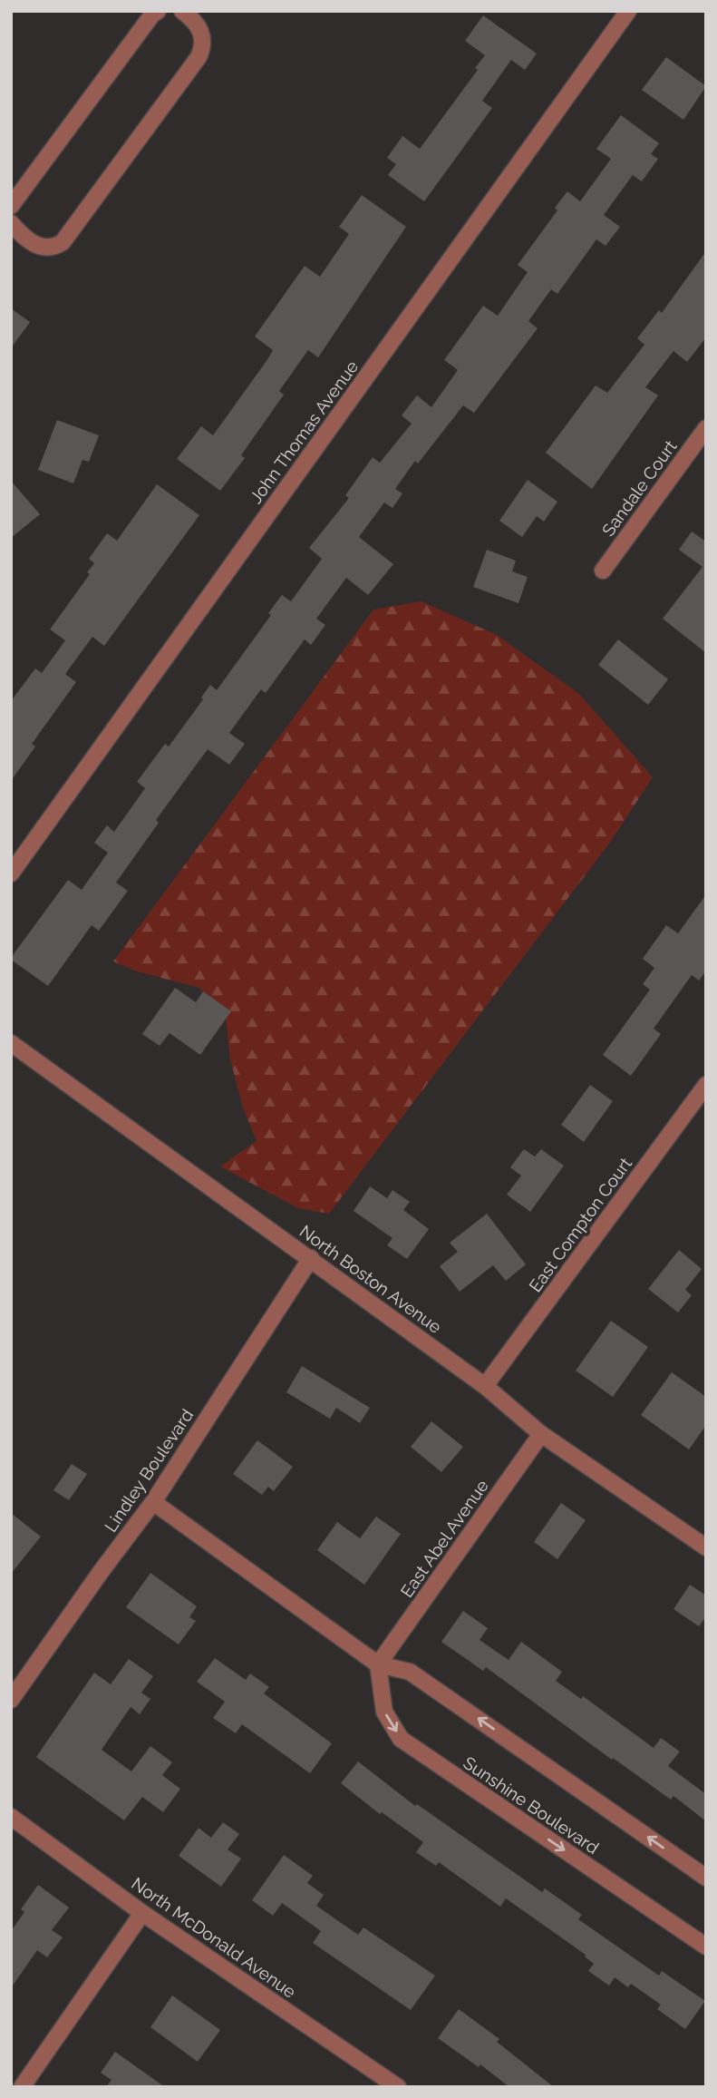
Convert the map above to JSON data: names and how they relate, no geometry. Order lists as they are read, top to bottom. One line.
{"streets":{"street":["John Thomas Avenue","Sandale Court","East Compton Court","North Boston Avenue","Lindley Boulevard","East Abel Avenue","Sunshine Boulevard","North McDonald Avenue"]},"crossings":[["East Compton Court","North Boston Avenue"],["North Boston Avenue","Lindley Boulevard"],["North Boston Avenue","East Abel Avenue"],["East Abel Avenue","Sunshine Boulevard"]]}
